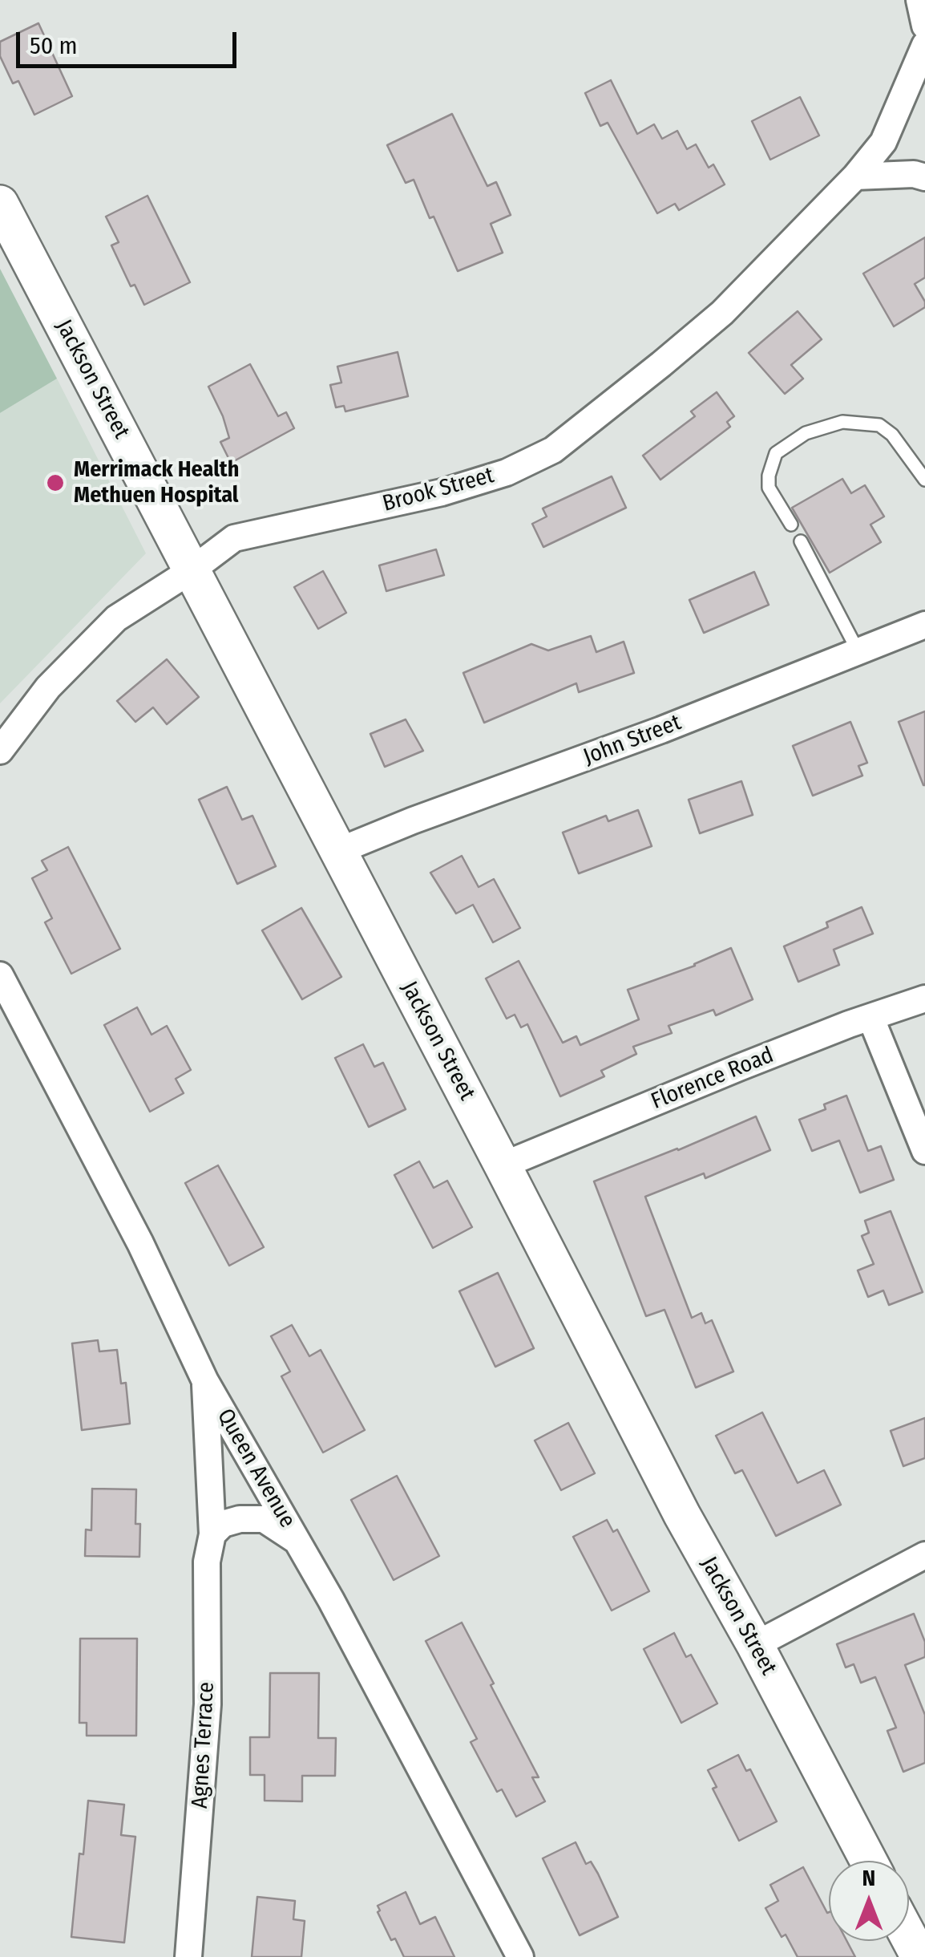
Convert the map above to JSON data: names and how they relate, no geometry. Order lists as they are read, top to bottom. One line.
{"streets":{"main road":["Jackson Street"],"street":["Brook Street","John Street","Florence Road","Queen Avenue","Agnes Terrace"]},"crossings":[["Jackson Street","Brook Street"],["Jackson Street","John Street"],["Jackson Street","Florence Road"],["Queen Avenue","Agnes Terrace"]],"places":["Merrimack Health Methuen Hospital"],"scale_bar":"50 m","north":"top"}
